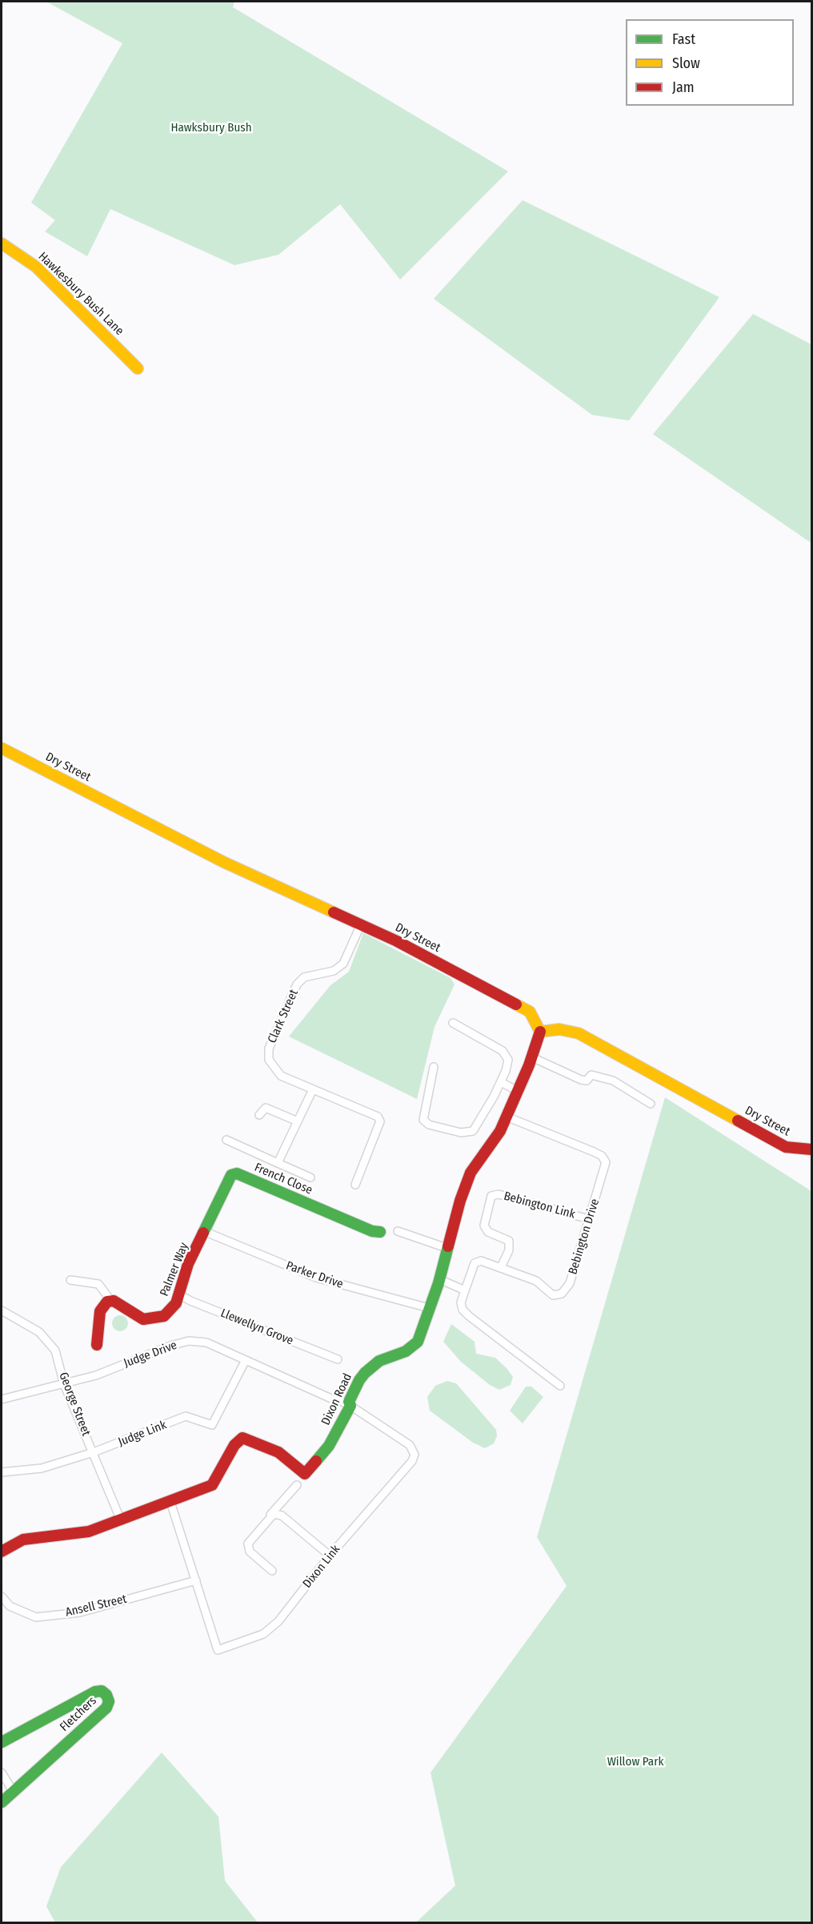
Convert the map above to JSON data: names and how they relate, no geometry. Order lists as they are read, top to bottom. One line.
{"streets":{"street":["Hawkesbury Bush Lane","Dry Street","Clark Street","French Close","Bebington Link","Bebington Drive","Palmer Way","Parker Drive","Llewellyn Grove","Judge Drive","Dixon Road","George Street","Judge Link","Dixon Link","Ansell Street","Fletchers"]},"crossings":[["Dry Street","Clark Street"],["Dry Street","Dixon Road"],["French Close","Palmer Way"],["French Close","Parker Drive"],["Bebington Link","Bebington Drive"],["Bebington Drive","Dixon Road"],["Palmer Way","Parker Drive"],["Palmer Way","Llewellyn Grove"],["Parker Drive","Dixon Road"],["Judge Drive","Dixon Road"],["Judge Drive","George Street"],["Judge Drive","Judge Link"],["Judge Drive","Dixon Link"],["Dixon Road","George Street"],["Dixon Road","Dixon Link"],["George Street","Judge Link"],["Dixon Link","Ansell Street"]],"parks":["Hawksbury Bush","Willow Park"],"legend":["Fast","Slow","Jam"]}
